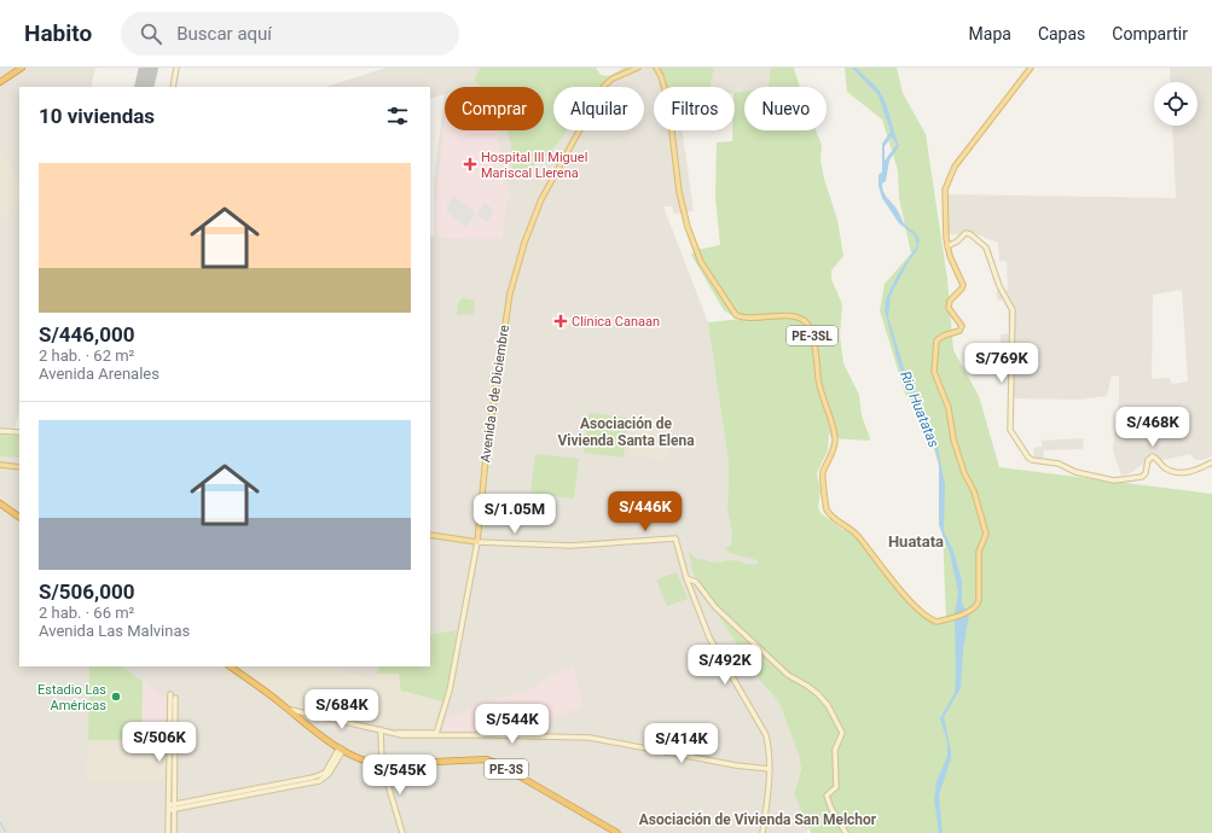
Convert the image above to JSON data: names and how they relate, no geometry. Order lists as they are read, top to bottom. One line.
{"streets":{"highway":["PE-3S"],"main road":["PE-3SL","Avenida 9 de Diciembre"]},"districts":["Asociación de Vivienda Santa Elena","Huatata","Asociación de Vivienda San Melchor"],"water":["Rio Huatatas"],"places":{"health":["Hospital III Miguel Mariscal Llerena","Clínica Canaan"],"other":["Estadio Las Américas"]},"page":{"header":"Habito","search":"Buscar aquí","nav":["Mapa","Capas","Compartir"],"chip":["Comprar","Alquilar","Filtros","Nuevo"],"heading":"10 viviendas","list":[{"name":"S/446,000","note":"2 hab. · 62 m² · Avenida Arenales"},{"name":"S/506,000","note":"2 hab. · 66 m² · Avenida Las Malvinas"}],"price":["S/769K","S/468K","S/446K","S/1.05M","S/492K","S/684K","S/544K","S/506K","S/414K","S/545K"]}}
